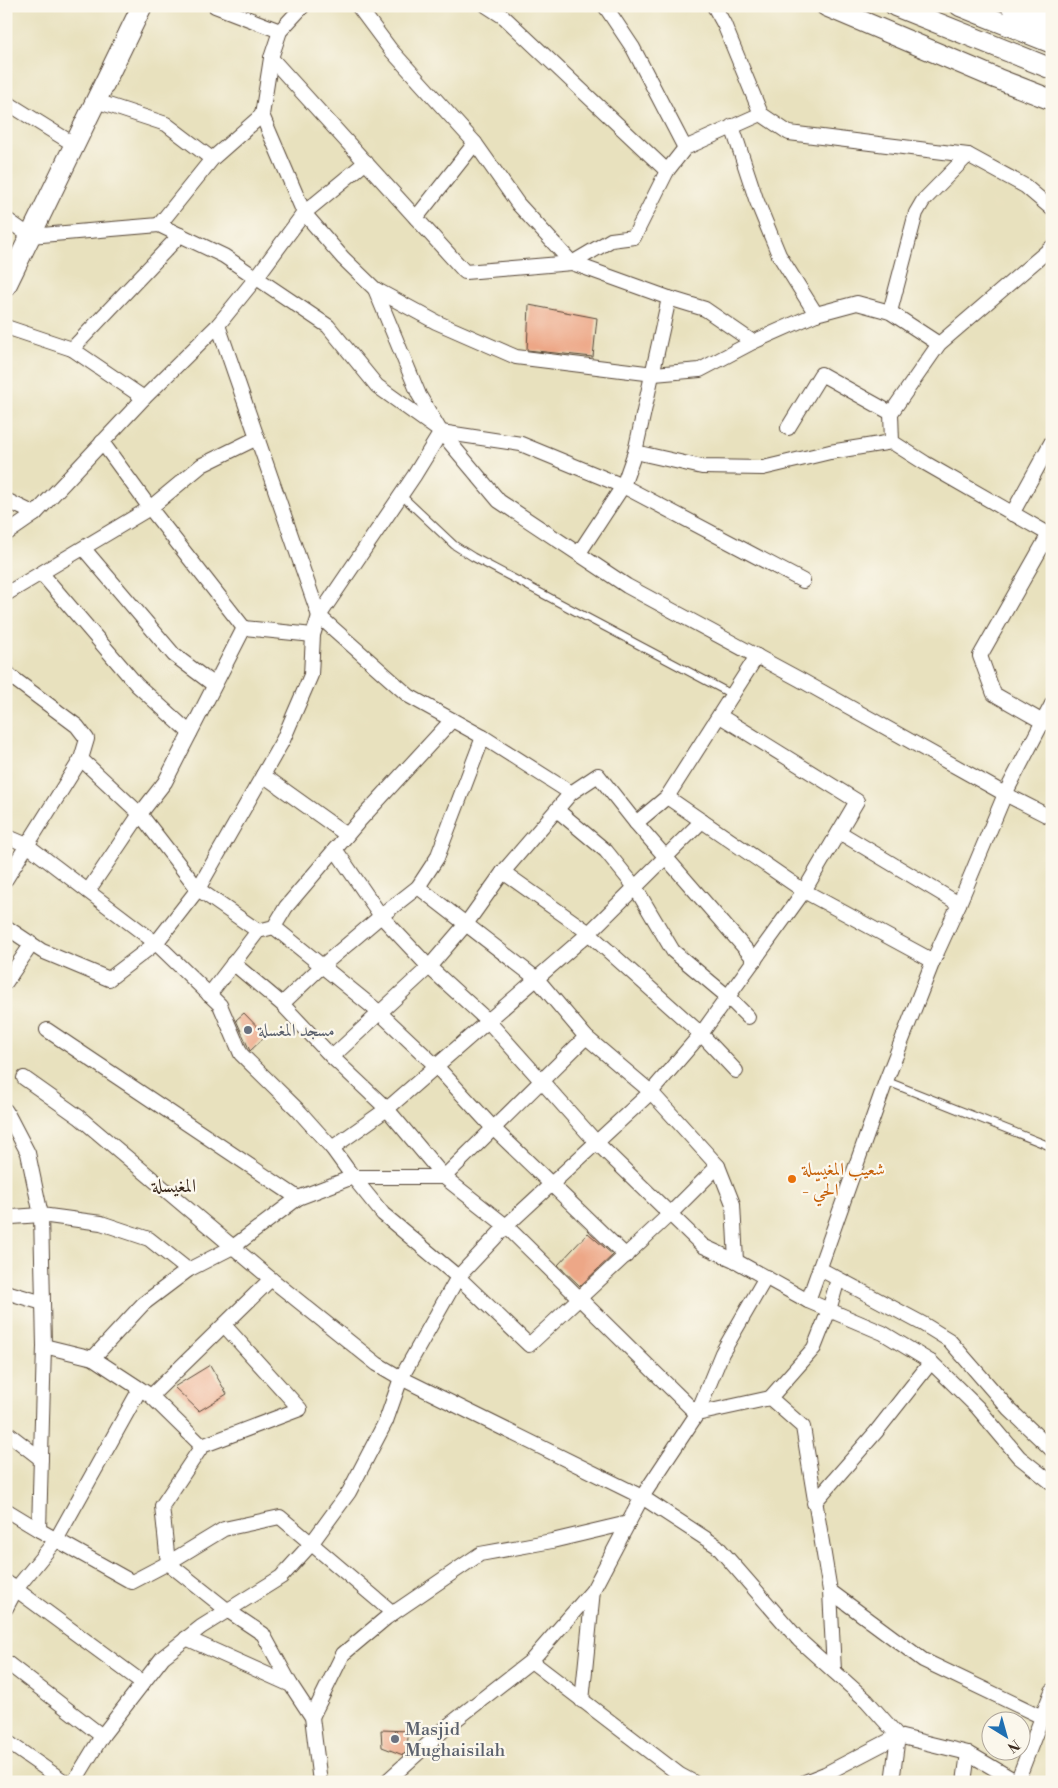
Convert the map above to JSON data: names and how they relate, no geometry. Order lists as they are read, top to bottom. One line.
{"districts":["المغيسلة"],"places":["مسجد المغسلة","شعيب المغيسلة - الحيّ","Masjid Mughaisilah"],"north":"bottom right"}
